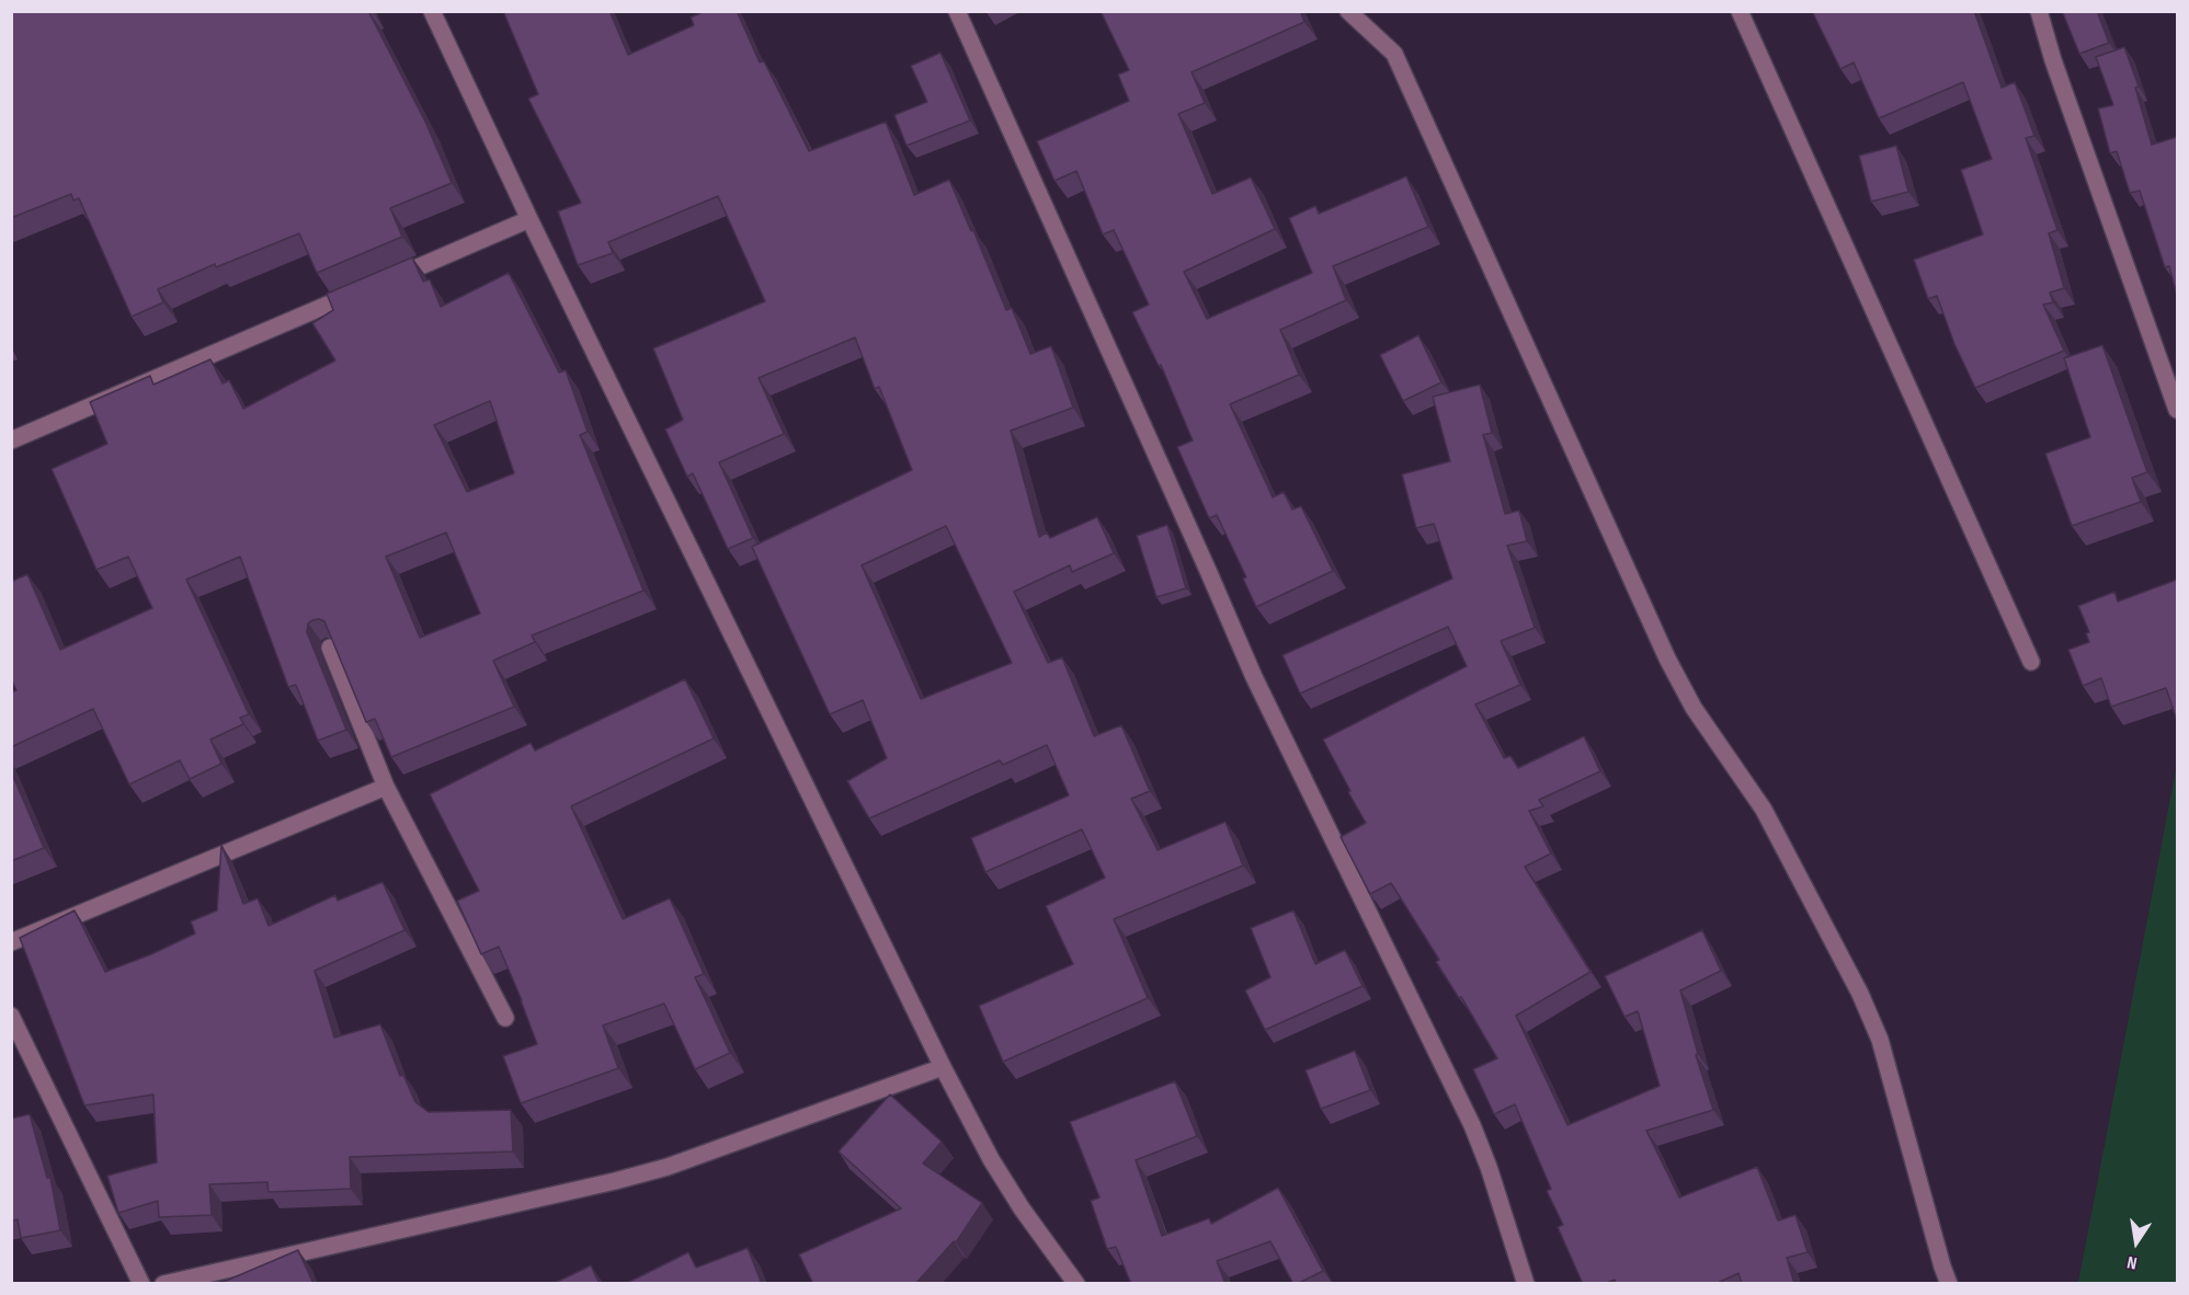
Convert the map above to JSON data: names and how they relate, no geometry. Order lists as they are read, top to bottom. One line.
{"north":"bottom"}
